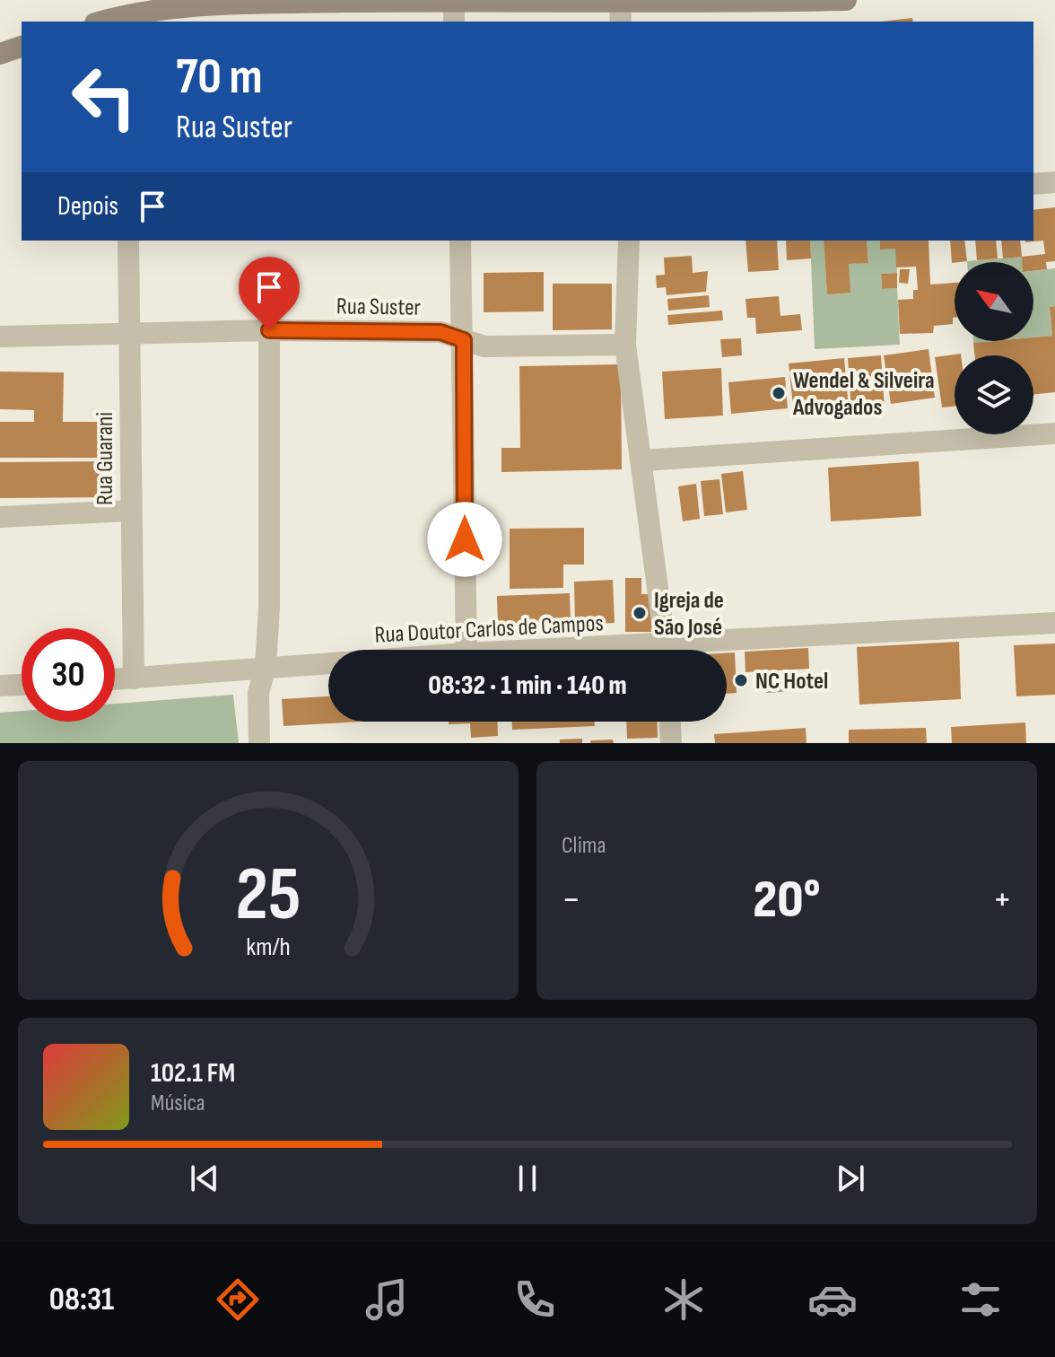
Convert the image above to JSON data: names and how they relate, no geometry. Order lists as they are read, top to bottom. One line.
{"streets":{"street":["Rua Suster","Rua Guarani","Rua Doutor Carlos de Campos"]},"crossings":[["Rua Suster","Rua Guarani"],["Rua Guarani","Rua Doutor Carlos de Campos"]],"places":["Wendel & Silveira Advogados","Igreja de São José","NC Hotel"],"north":"top left","page":{"turn":["70 m","Rua Suster"],"then":"Depois","limit":"30","trip":"08:32 · 1 min · 140 m","tile":"Clima","heat":["−","20°","+"],"song":["102.1 FM","Música"],"tabs":"08:31","gauge":["25","km/h"]}}
